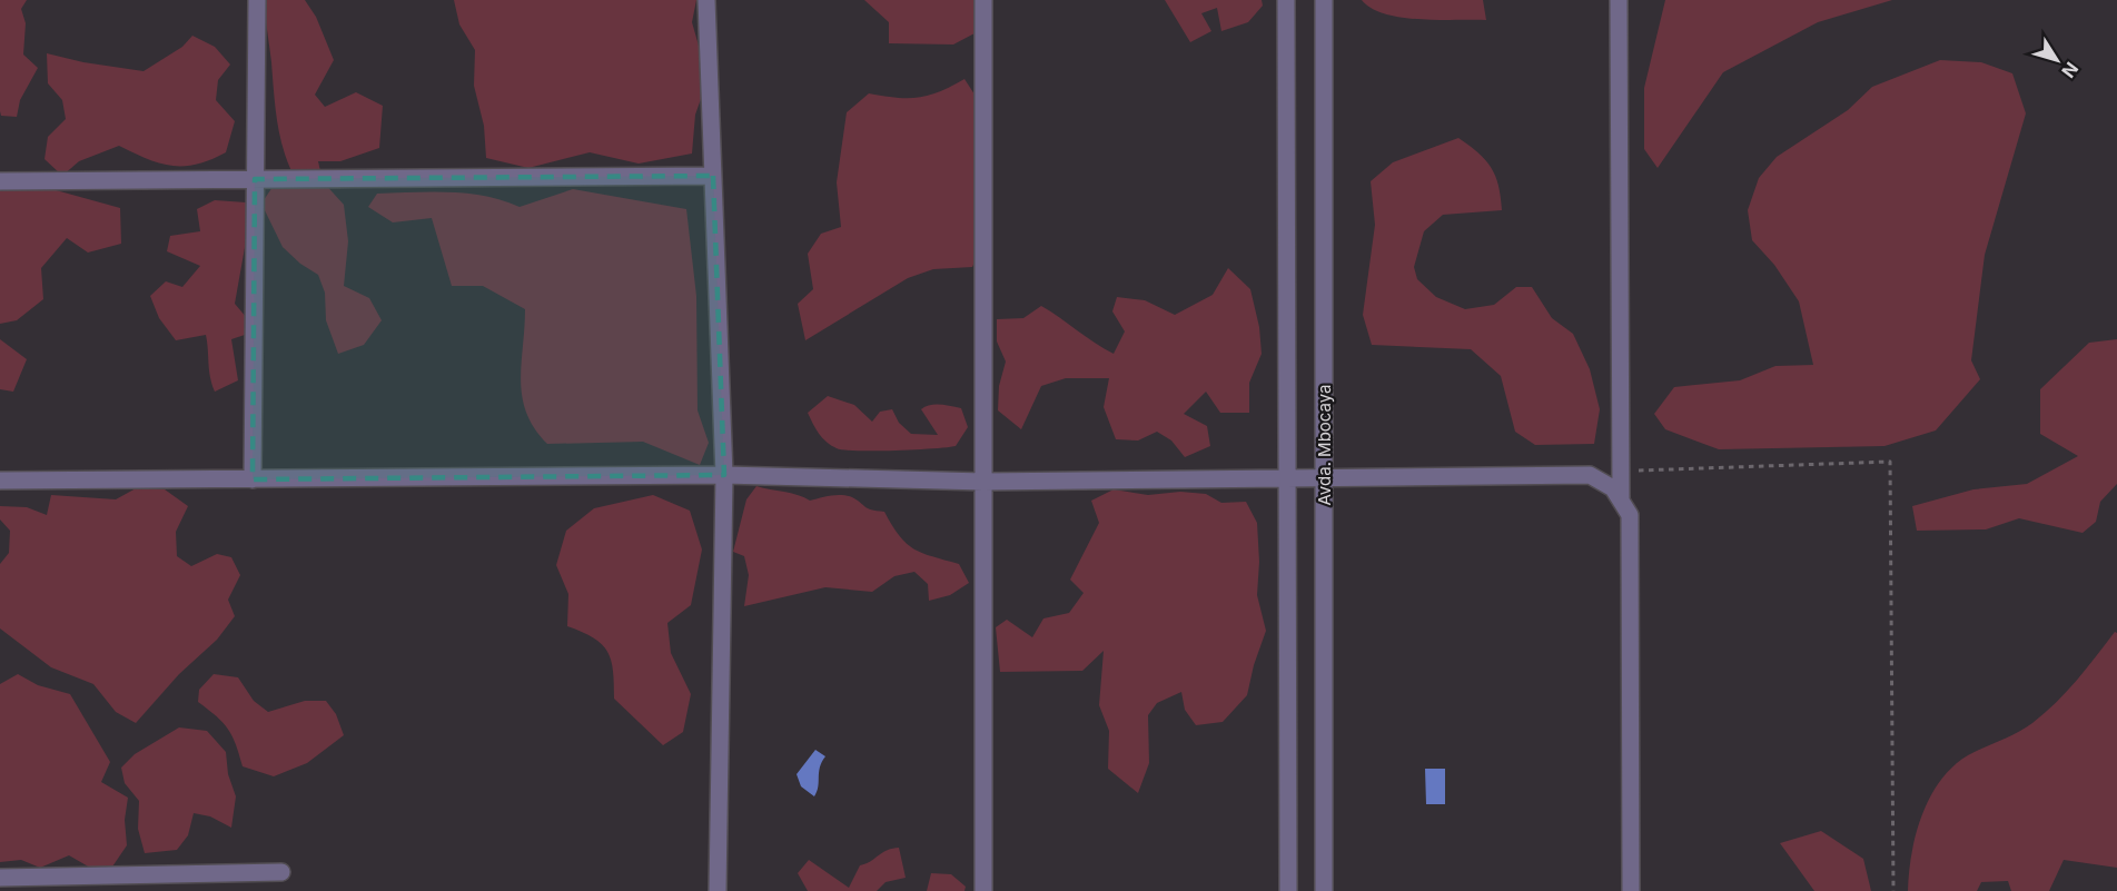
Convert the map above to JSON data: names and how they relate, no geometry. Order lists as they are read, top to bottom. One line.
{"streets":{"street":["Avda. Mbocaya"]},"north":"bottom right"}
